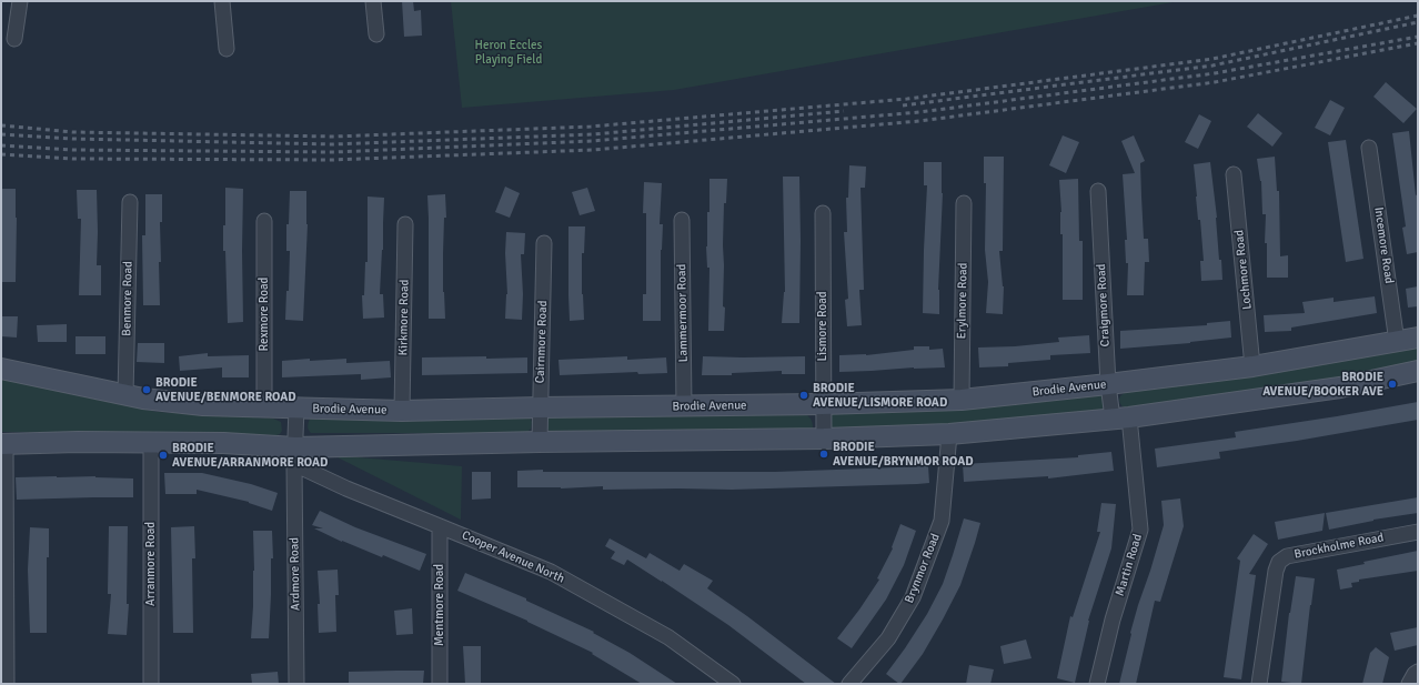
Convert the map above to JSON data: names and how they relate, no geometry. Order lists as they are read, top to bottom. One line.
{"streets":{"street":["Incemore Road","Lochmore Road","Benmore Road","Erylmore Road","Craigmore Road","Lammermoor Road","Rexmore Road","Kirkmore Road","Lismore Road","Cairnmore Road","Brodie Avenue","Brockholme Road","Cooper Avenue North","Arranmore Road","Martin Road","Brynmor Road","Ardmore Road","Mentmore Road"]},"crossings":[["Incemore Road","Brodie Avenue"],["Lochmore Road","Brodie Avenue"],["Benmore Road","Brodie Avenue"],["Erylmore Road","Brodie Avenue"],["Craigmore Road","Brodie Avenue"],["Craigmore Road","Martin Road"],["Lammermoor Road","Brodie Avenue"],["Rexmore Road","Brodie Avenue"],["Kirkmore Road","Brodie Avenue"],["Lismore Road","Brodie Avenue"],["Cairnmore Road","Brodie Avenue"],["Brodie Avenue","Ardmore Road"],["Cooper Avenue North","Ardmore Road"],["Cooper Avenue North","Mentmore Road"]],"parks":["Heron Eccles Playing Field"],"places":["BRODIE AVENUE/BOOKER AVE","BRODIE AVENUE/BENMORE ROAD","BRODIE AVENUE/LISMORE ROAD","BRODIE AVENUE/BRYNMOR ROAD","BRODIE AVENUE/ARRANMORE ROAD"]}
